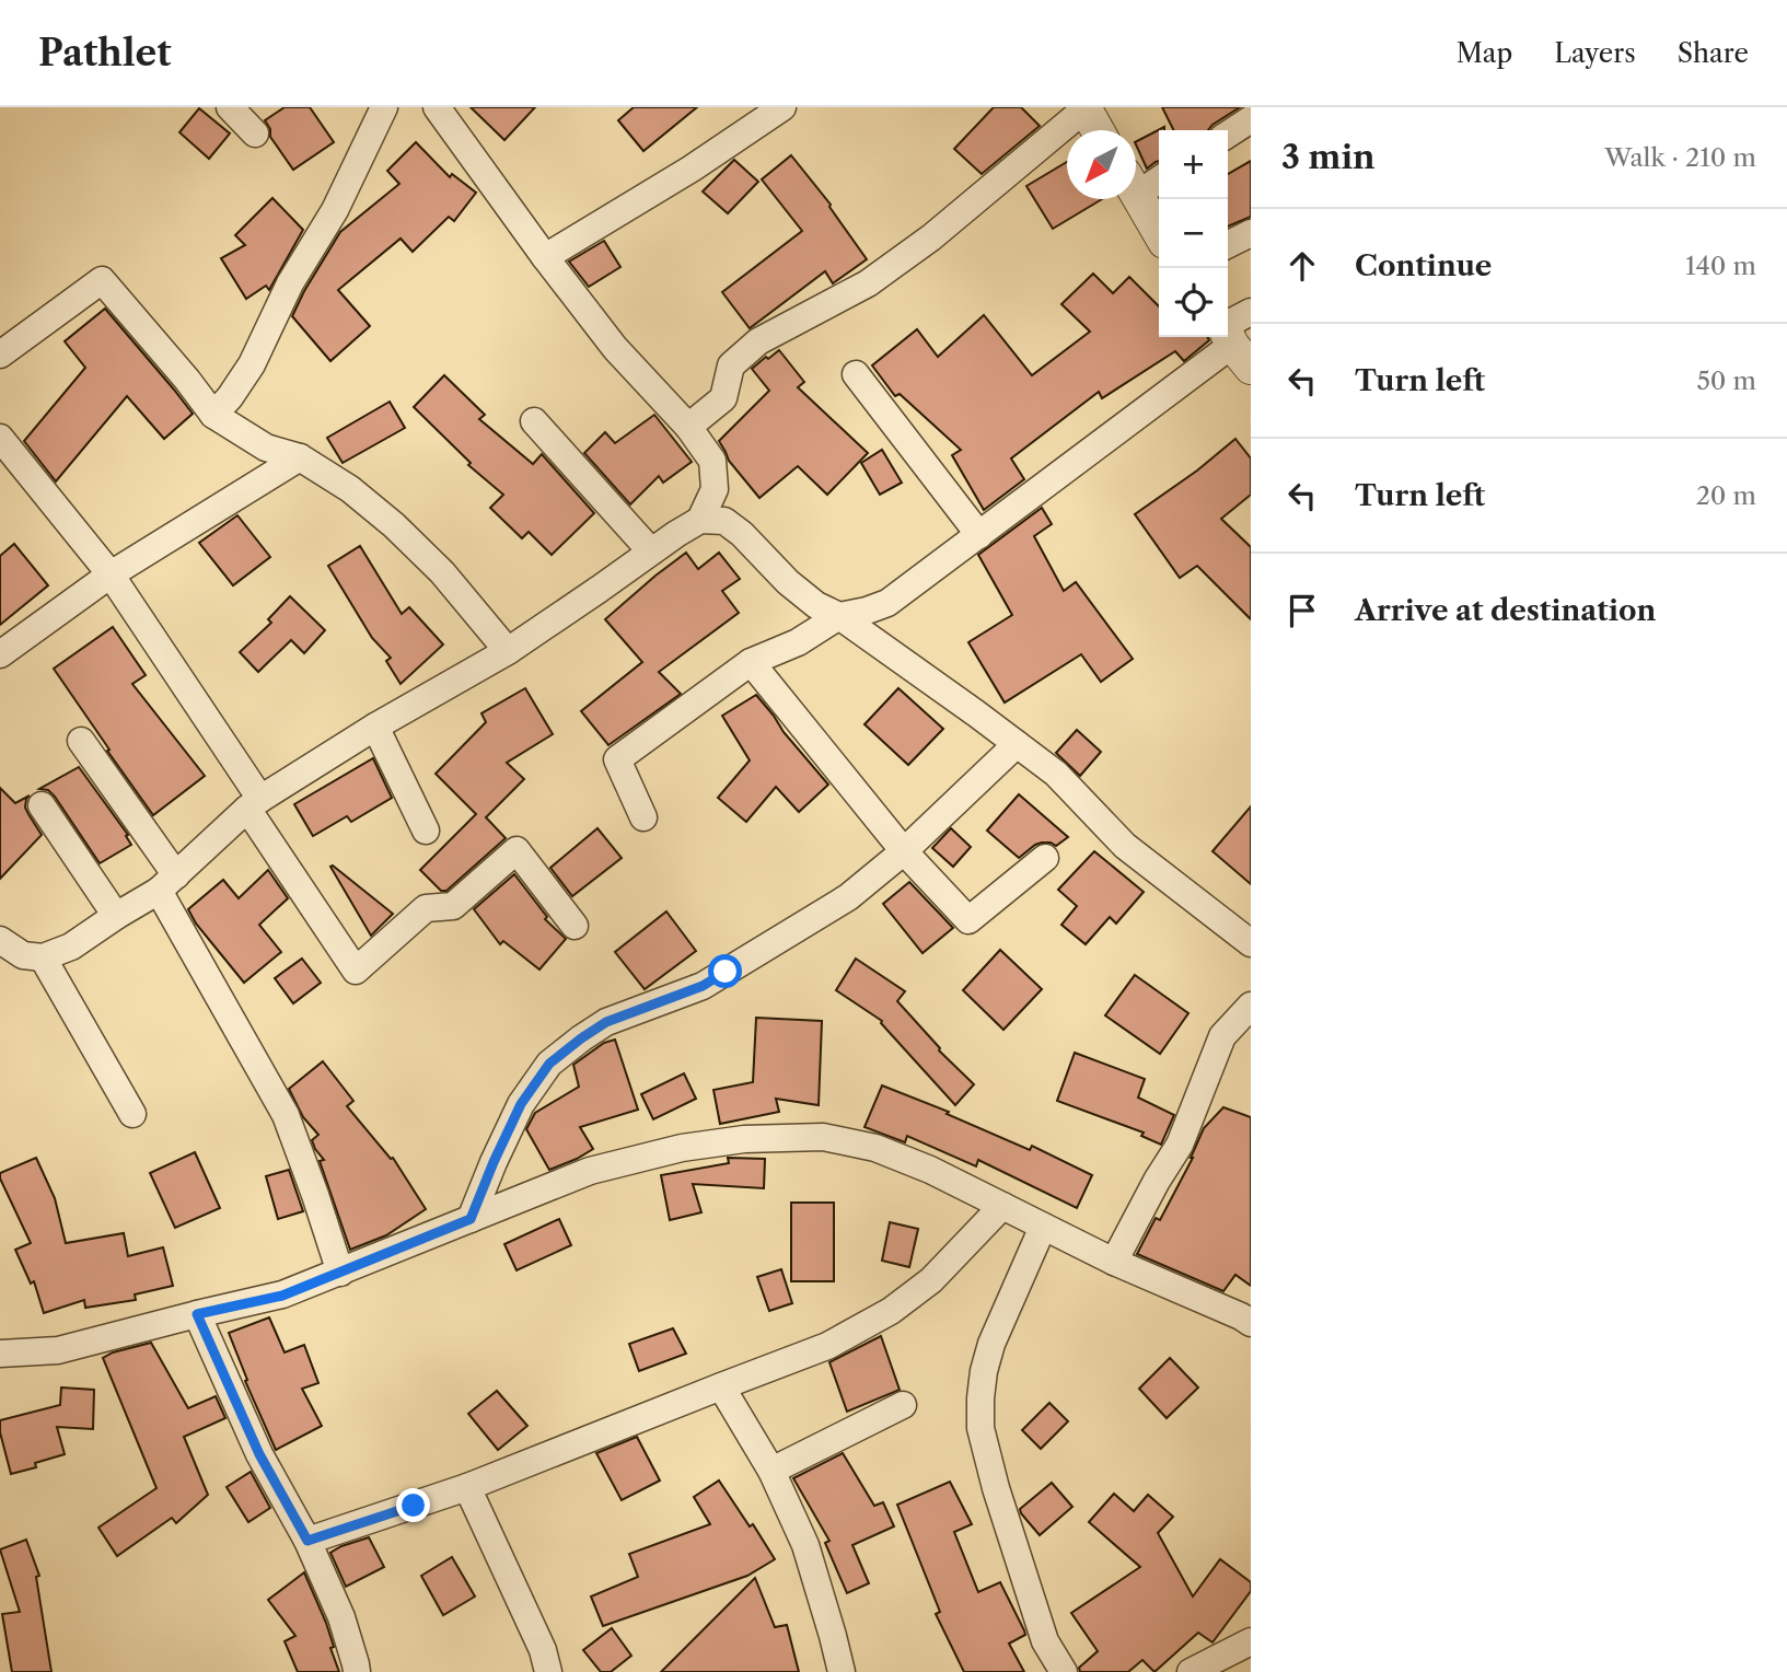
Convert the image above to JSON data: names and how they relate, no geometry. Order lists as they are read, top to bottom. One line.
{"north":"bottom left","page":{"header":"Pathlet","nav":["Map","Layers","Share"],"heading":["3 min","Walk · 210 m"],"map_buttons":["+","−"],"list":[["Continue","140 m"],["Turn left","50 m"],["Turn left","20 m"],"Arrive at destination"]}}
